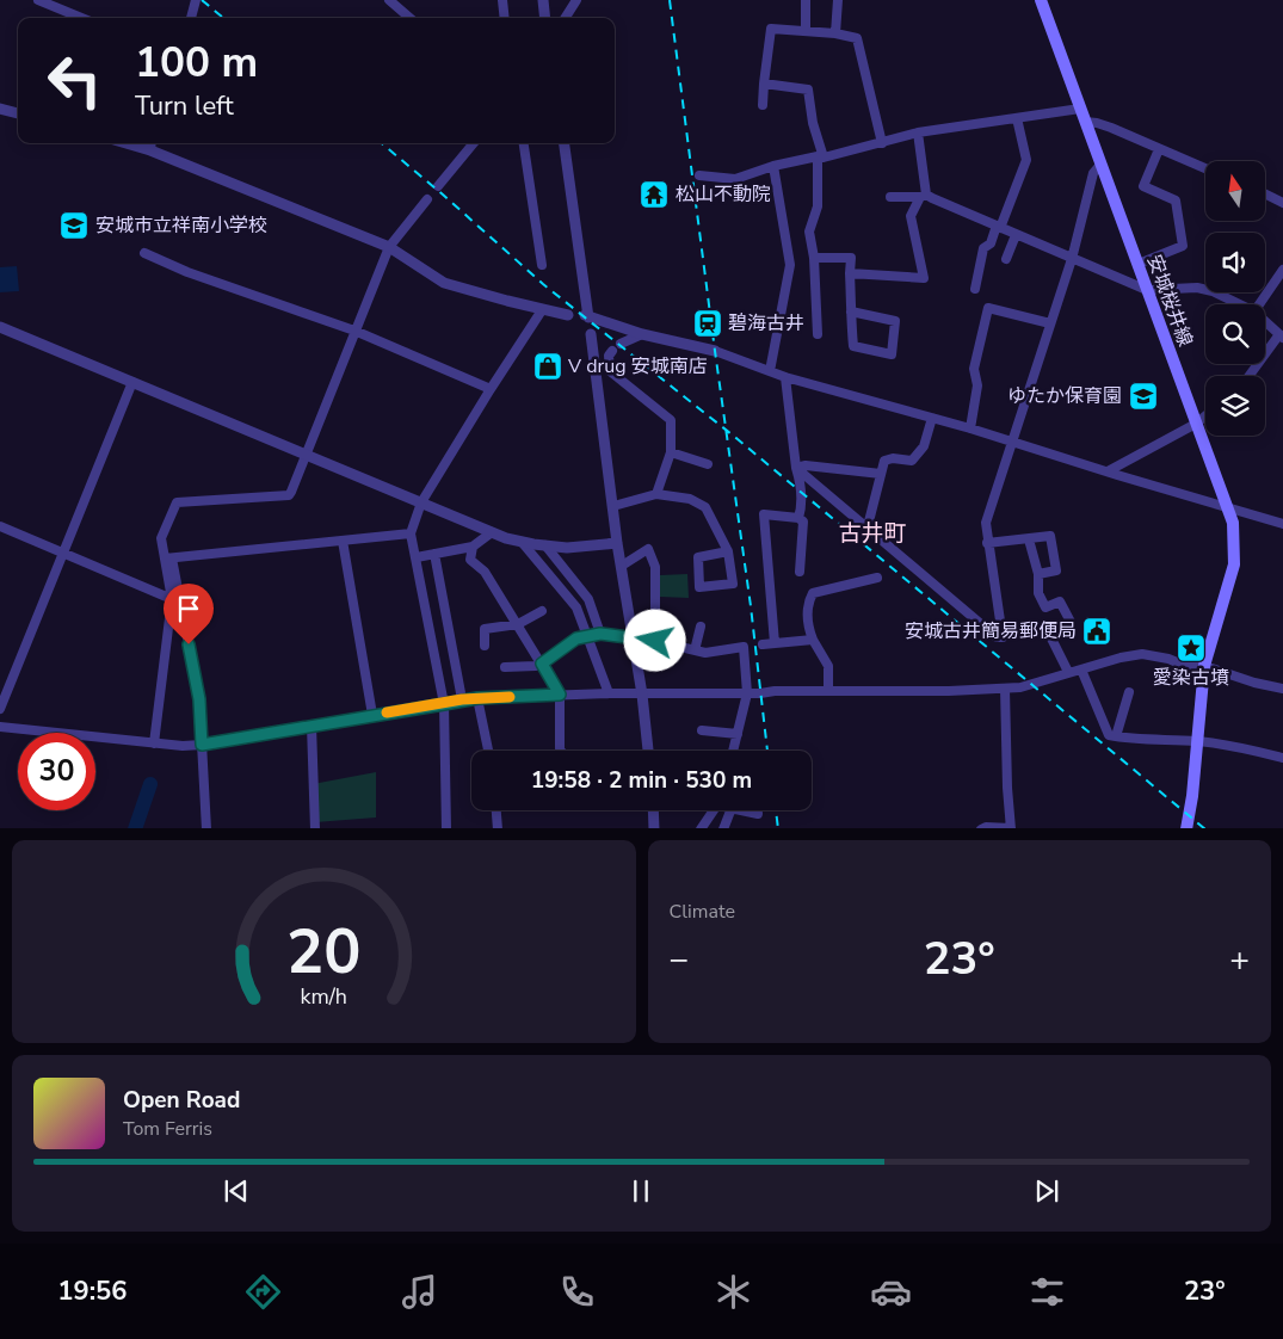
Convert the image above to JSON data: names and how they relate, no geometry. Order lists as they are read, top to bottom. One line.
{"streets":{"main road":["安城桜井線"]},"districts":["古井町"],"places":{"temple":["松山不動院"],"school or university":["安城市立祥南小学校","ゆたか保育園"],"station":["碧海古井"],"shop":["V drug 安城南店"],"public building":["安城古井簡易郵便局"],"place":["愛染古墳"]},"north":"top","page":{"turn":["100 m","Turn left"],"limit":"30","trip":"19:58 · 2 min · 530 m","tile":"Climate","heat":["−","23°","+"],"song":["Open Road","Tom Ferris"],"tabs":["19:56","23°"],"gauge":["20","km/h"]}}
